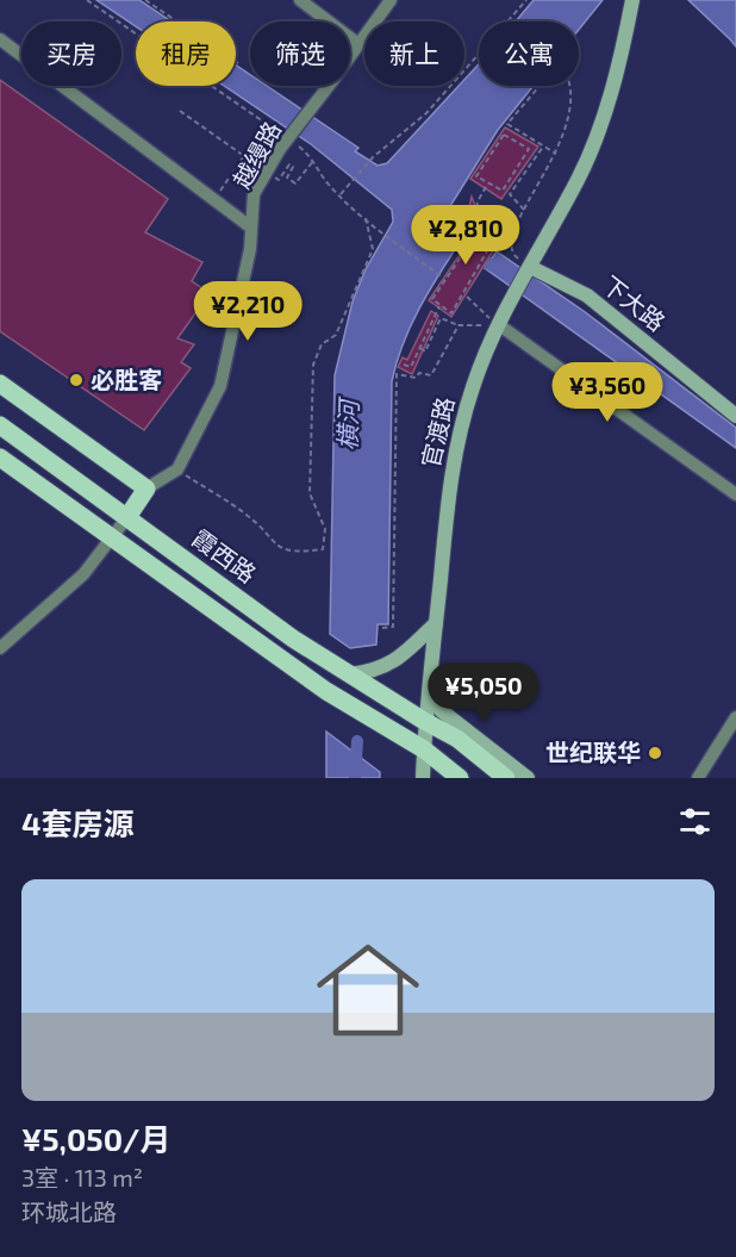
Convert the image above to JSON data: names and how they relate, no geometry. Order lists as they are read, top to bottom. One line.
{"streets":{"main road":["霞西路"],"street":["越缦路","下大路","官渡路"]},"crossings":[["下大路","官渡路"],["官渡路","霞西路"]],"water":["横河"],"places":["必胜客","世纪联华"],"page":{"chip":["买房","租房","筛选","新上","公寓"],"price":["¥2,810","¥2,210","¥3,560","¥5,050"],"heading":"4套房源","list":[{"name":"¥5,050/月","note":"3室 · 113 m² · 环城北路"}]}}
